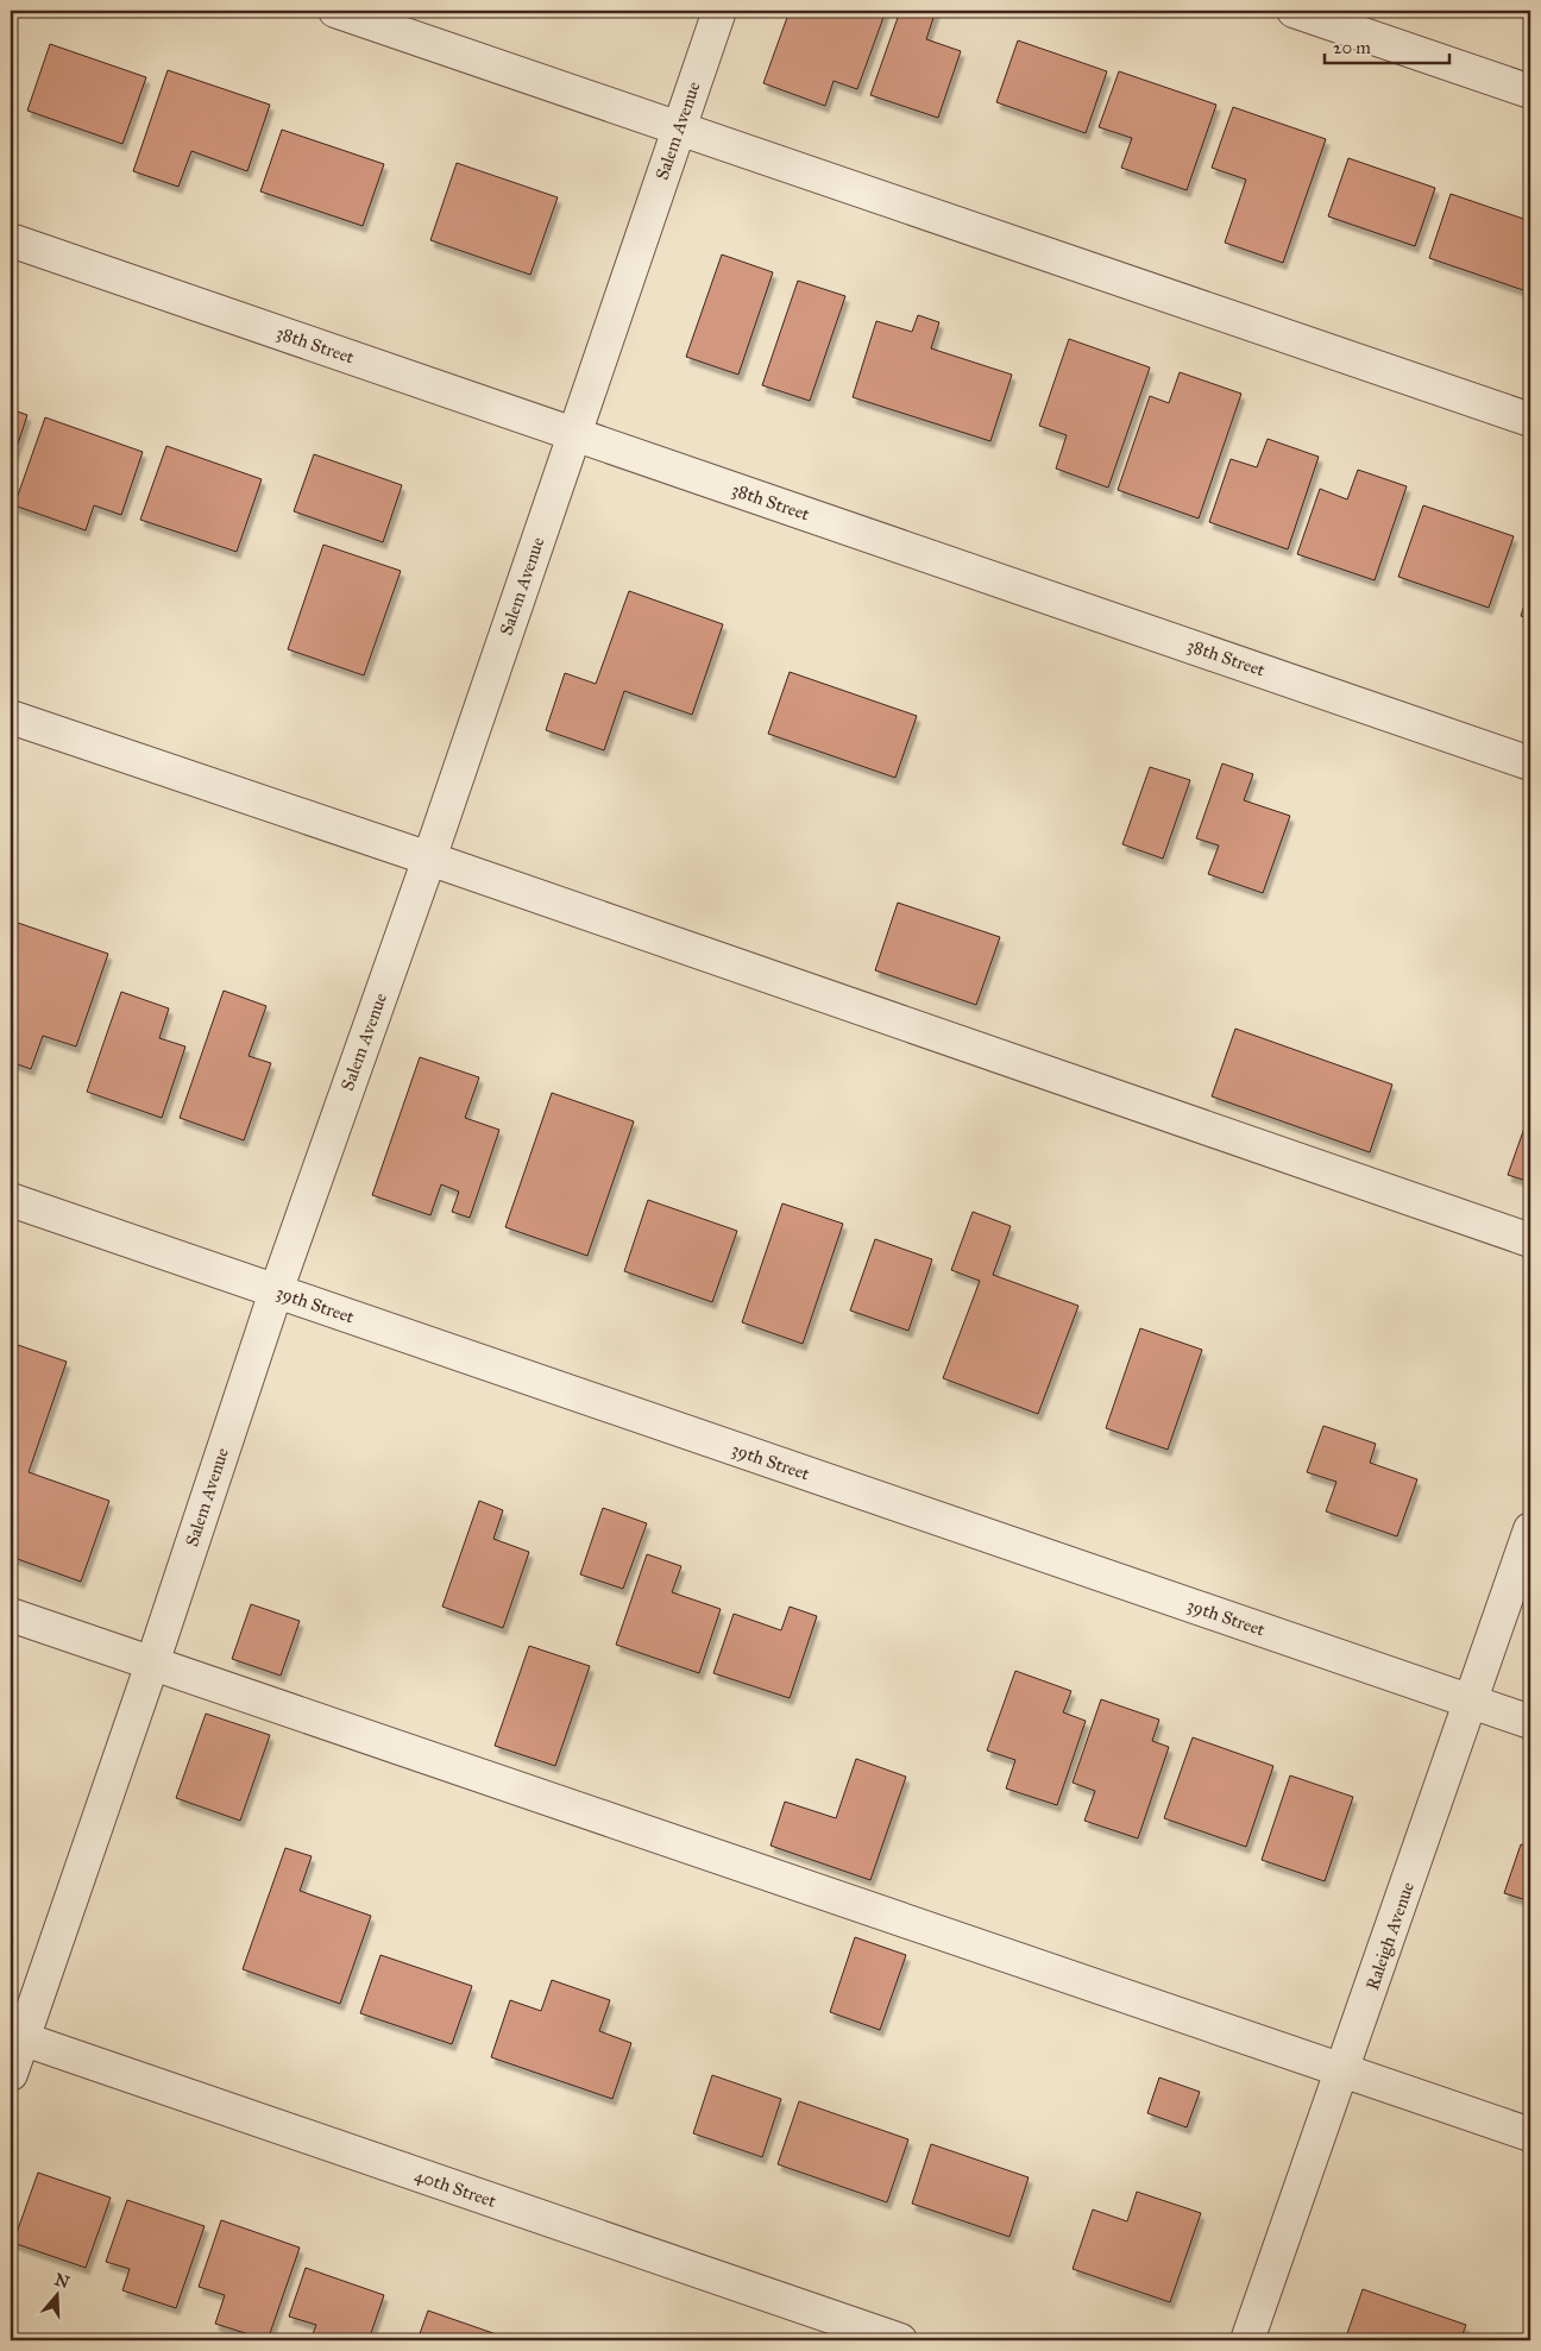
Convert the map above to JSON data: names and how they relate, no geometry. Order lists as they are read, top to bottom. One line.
{"streets":{"street":["Salem Avenue","38th Street","39th Street","Raleigh Avenue","40th Street"]},"crossings":[["Salem Avenue","38th Street"],["Salem Avenue","39th Street"],["Salem Avenue","40th Street"],["39th Street","Raleigh Avenue"]],"scale_bar":"20 m","north":"top"}
